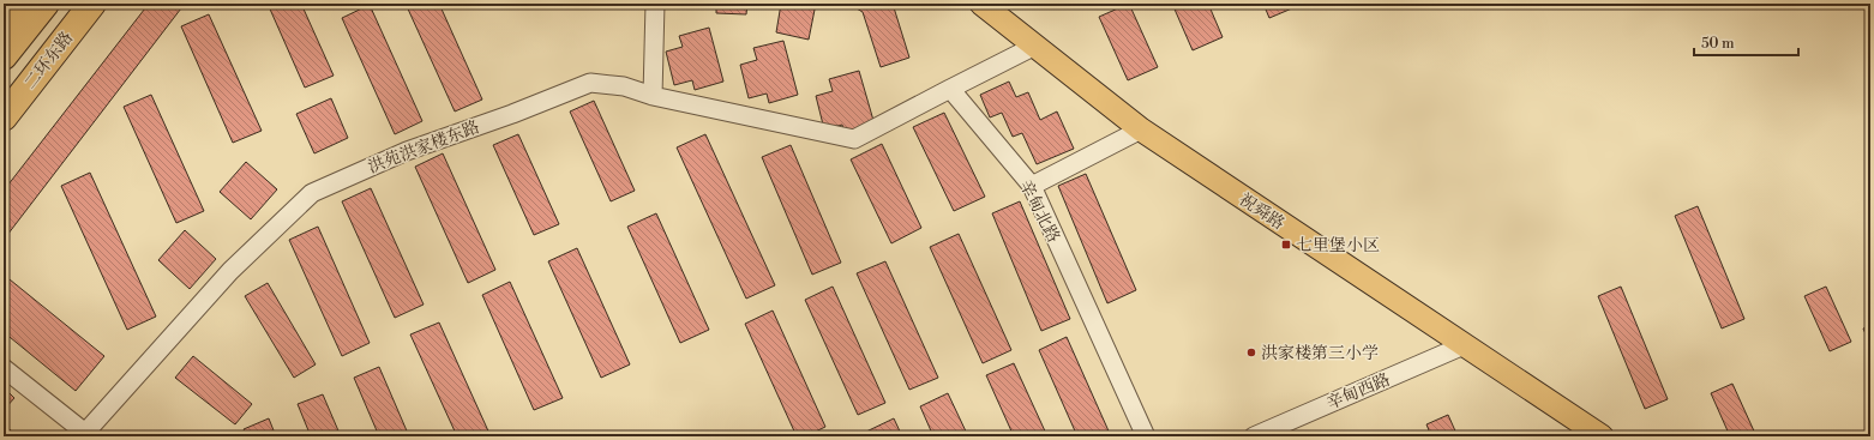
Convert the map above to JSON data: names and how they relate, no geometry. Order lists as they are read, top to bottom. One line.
{"streets":{"highway":["二环东路"],"main road":["祝舜路"],"street":["洪苑洪家楼东路","辛甸北路","辛甸西路"]},"crossings":[["洪苑洪家楼东路","辛甸北路"],["祝舜路","辛甸西路"]],"places":{"transit":["七里堡小区"],"other":["洪家楼第三小学"]},"scale_bar":"50 m"}
